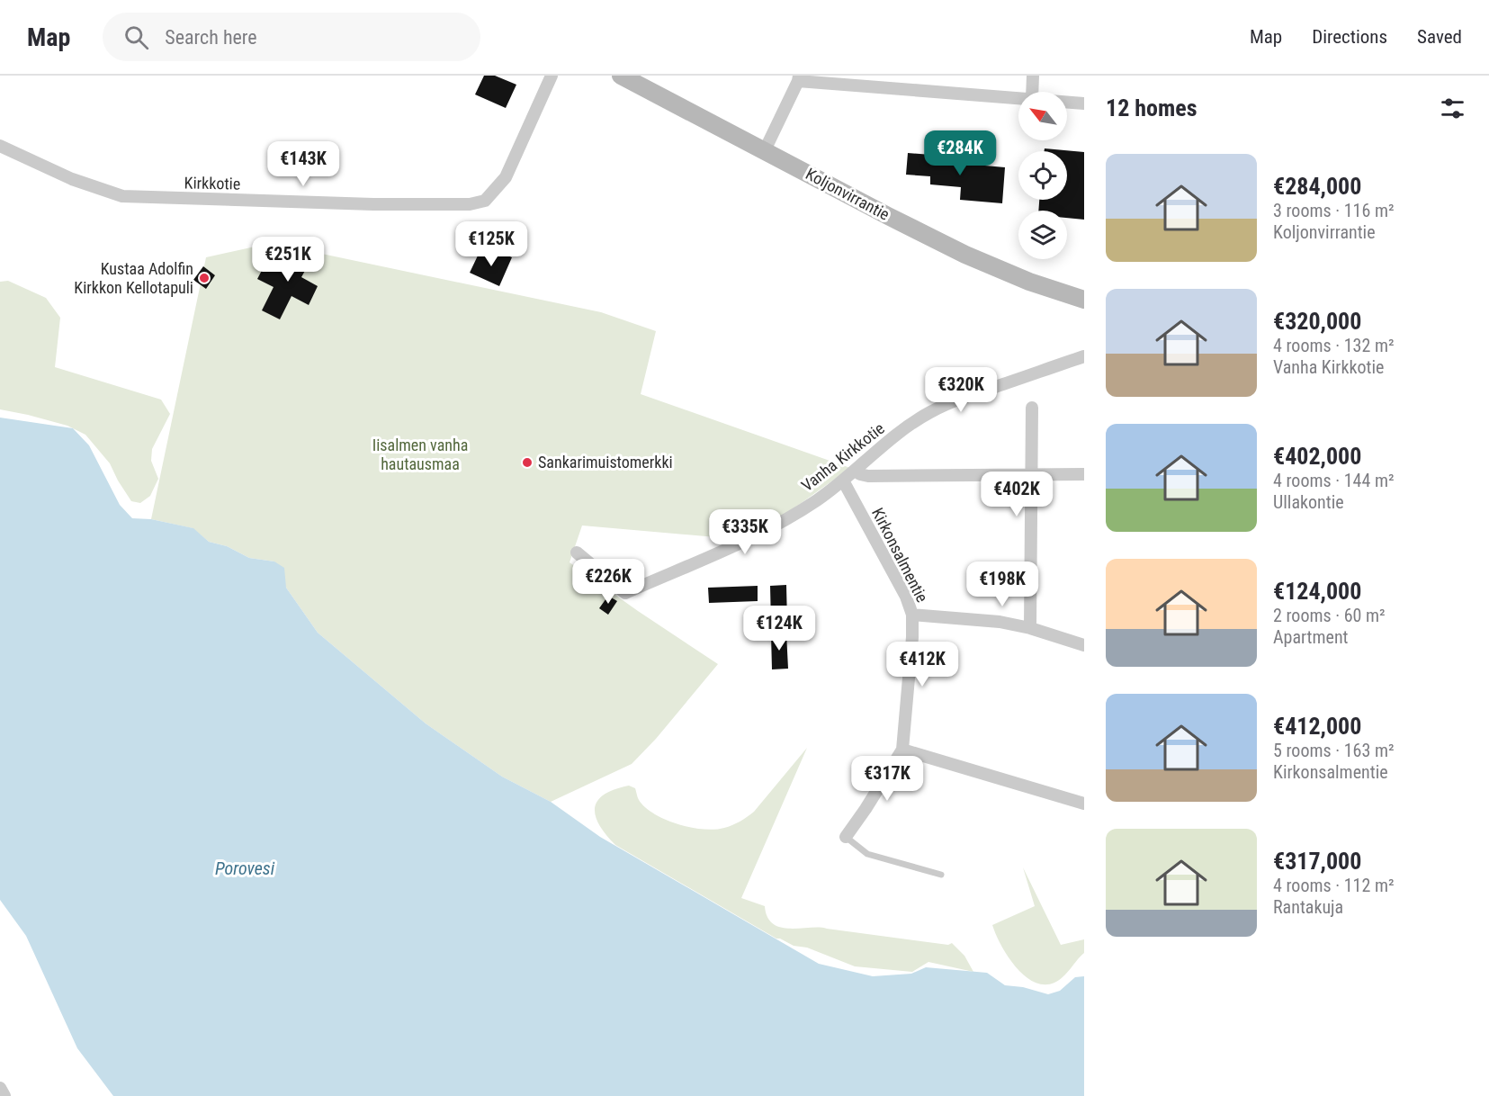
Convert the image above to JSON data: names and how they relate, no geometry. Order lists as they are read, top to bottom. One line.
{"streets":{"main road":["Koljonvirrantie"],"street":["Kirkkotie","Vanha Kirkkotie","Kirkonsalmentie"]},"crossings":[["Vanha Kirkkotie","Kirkonsalmentie"]],"water":["Porovesi"],"parks":["Iisalmen vanha hautausmaa"],"places":["Kustaa Adolfin Kirkkon Kellotapuli","Sankarimuistomerkki"],"north":"top left","page":{"header":"Map","search":"Search here","nav":["Map","Directions","Saved"],"heading":"12 homes","price":["€284K","€143K","€125K","€251K","€320K","€402K","€335K","€226K","€198K","€124K","€412K","€317K"],"list":[{"name":"€284,000","note":"3 rooms · 116 m² · Koljonvirrantie"},{"name":"€320,000","note":"4 rooms · 132 m² · Vanha Kirkkotie"},{"name":"€402,000","note":"4 rooms · 144 m² · Ullakontie"},{"name":"€124,000","note":"2 rooms · 60 m² · Apartment"},{"name":"€412,000","note":"5 rooms · 163 m² · Kirkonsalmentie"},{"name":"€317,000","note":"4 rooms · 112 m² · Rantakuja"}]}}
